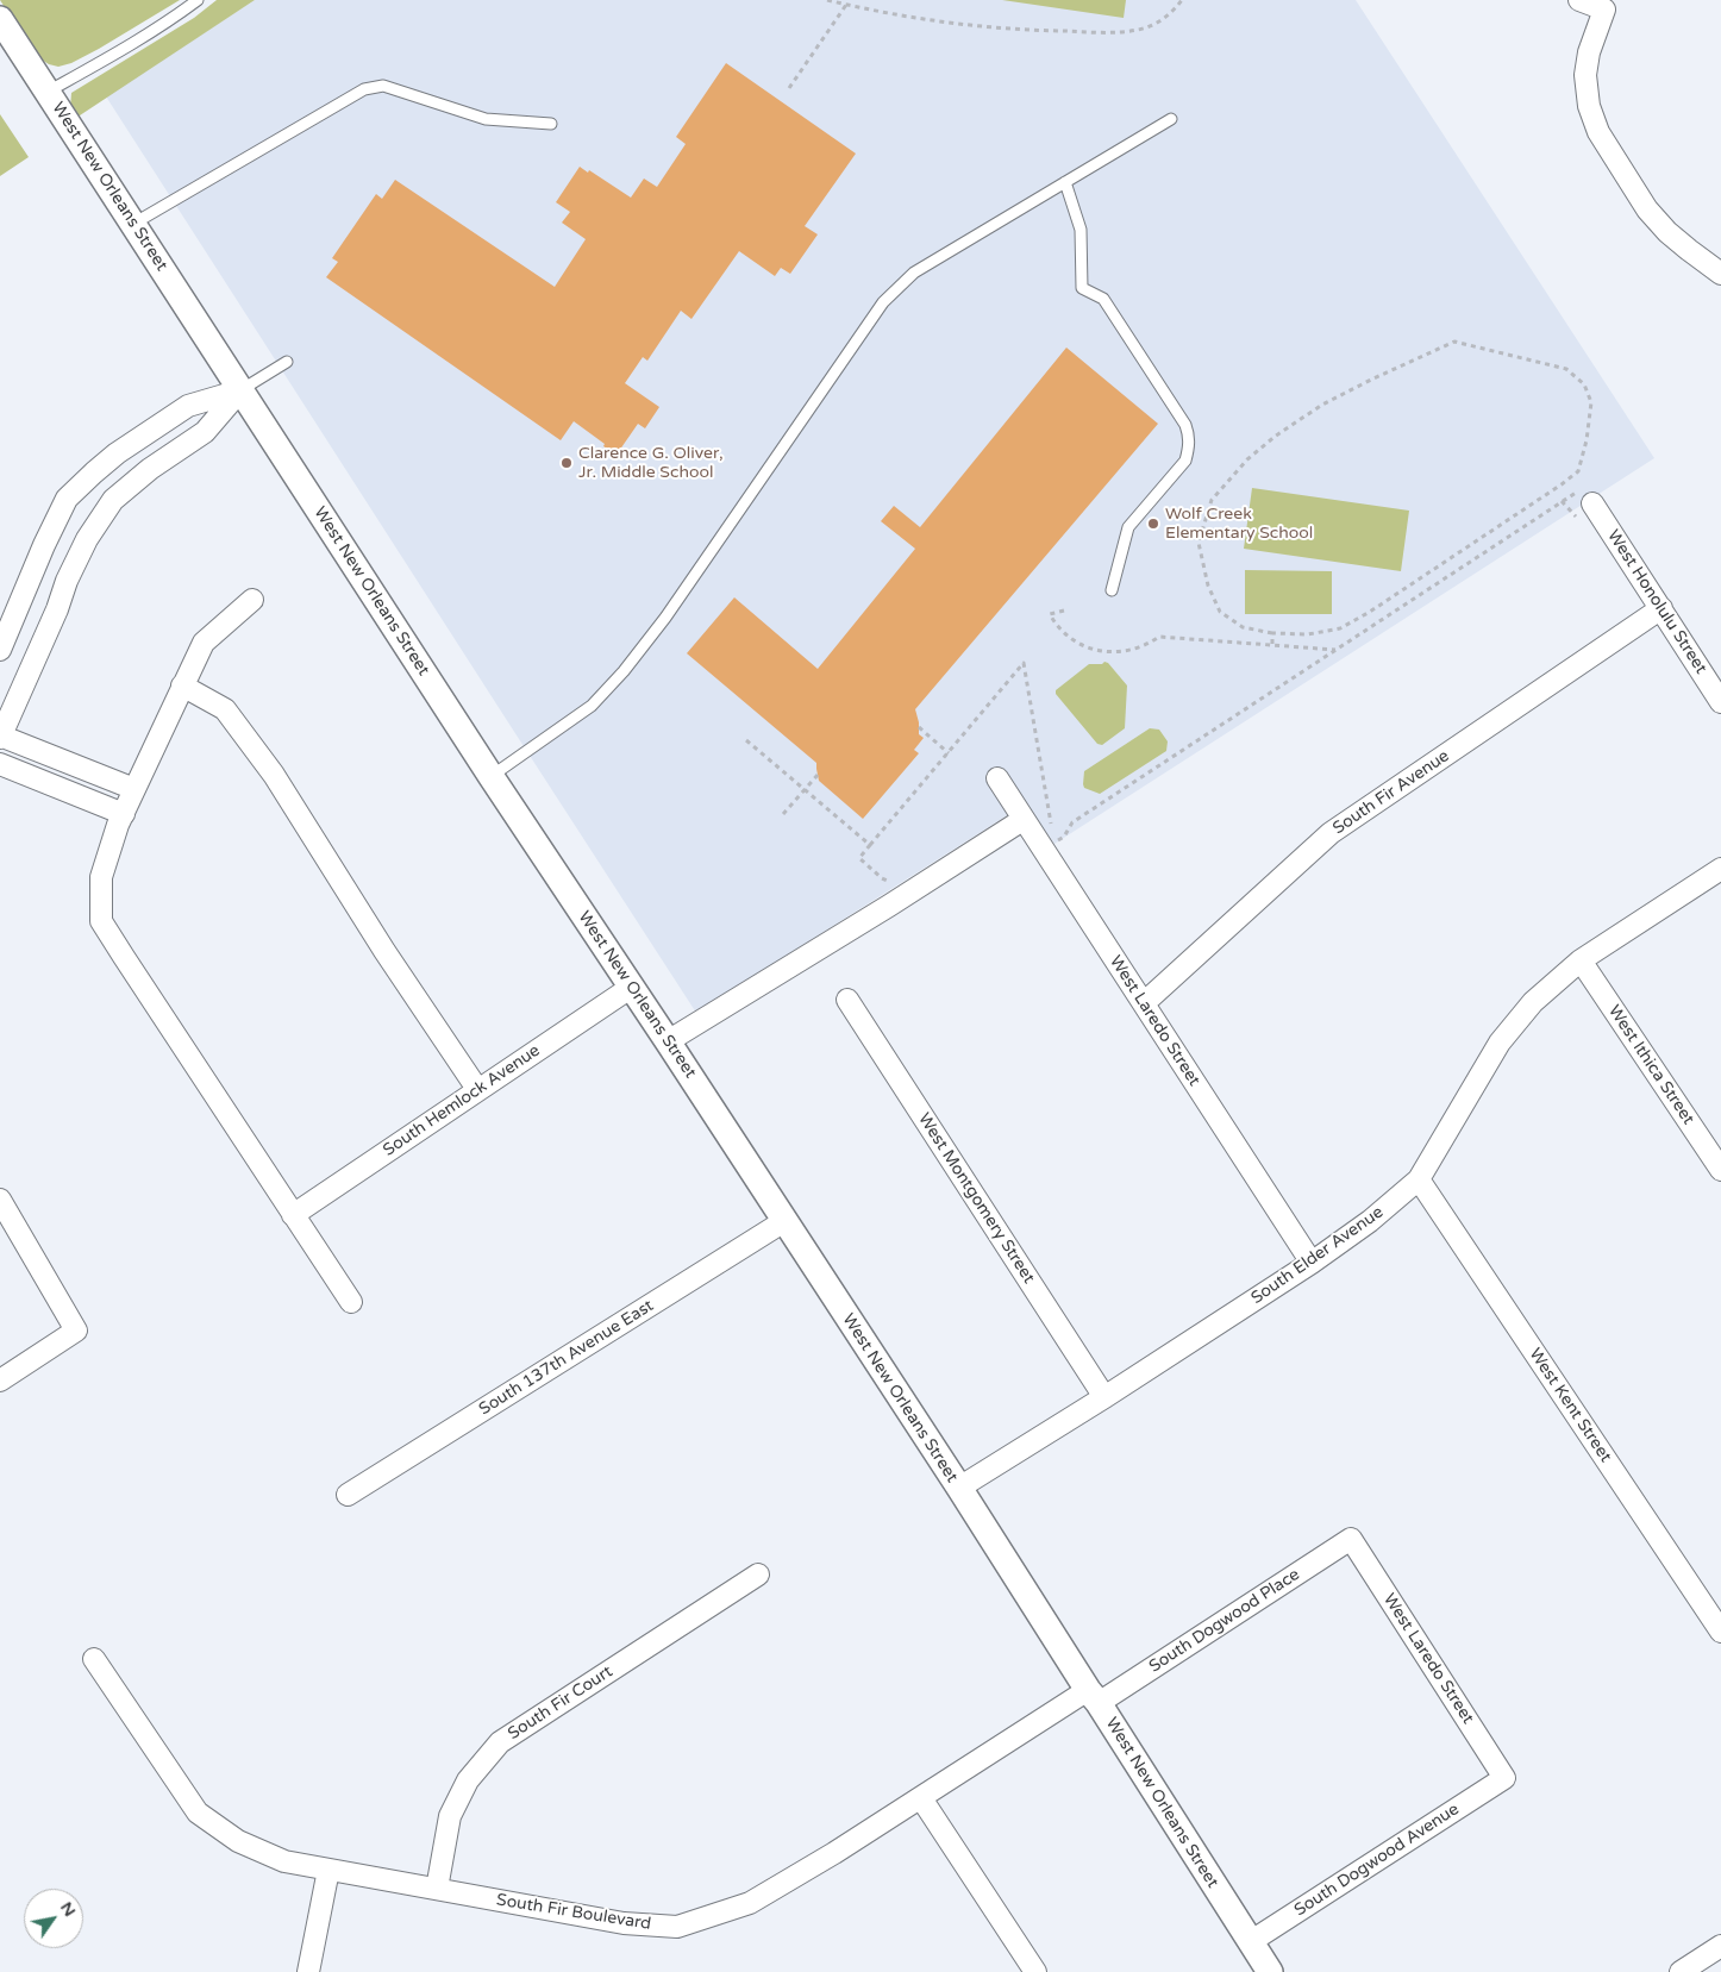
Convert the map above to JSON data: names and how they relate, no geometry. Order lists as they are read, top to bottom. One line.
{"streets":{"street":["West New Orleans Street","West Honolulu Street","South Fir Avenue","West Laredo Street","West Ithica Street","South Hemlock Avenue","West Montgomery Street","South Elder Avenue","South 137th Avenue East","West Kent Street","South Dogwood Place","South Fir Court","South Dogwood Avenue","South Fir Boulevard"]},"crossings":[["West New Orleans Street","South Hemlock Avenue"],["West New Orleans Street","South Elder Avenue"],["West New Orleans Street","South 137th Avenue East"],["West New Orleans Street","South Dogwood Place"],["West New Orleans Street","South Dogwood Avenue"],["West New Orleans Street","South Fir Boulevard"],["West Honolulu Street","South Fir Avenue"],["South Fir Avenue","West Laredo Street"],["West Laredo Street","South Elder Avenue"],["West Laredo Street","South Dogwood Place"],["West Laredo Street","South Dogwood Avenue"],["West Ithica Street","South Elder Avenue"],["West Montgomery Street","South Elder Avenue"],["South Elder Avenue","West Kent Street"],["South Dogwood Place","South Fir Boulevard"],["South Fir Court","South Fir Boulevard"]],"places":["Clarence G. Oliver, Jr. Middle School","Wolf Creek Elementary School"],"north":"top right"}
